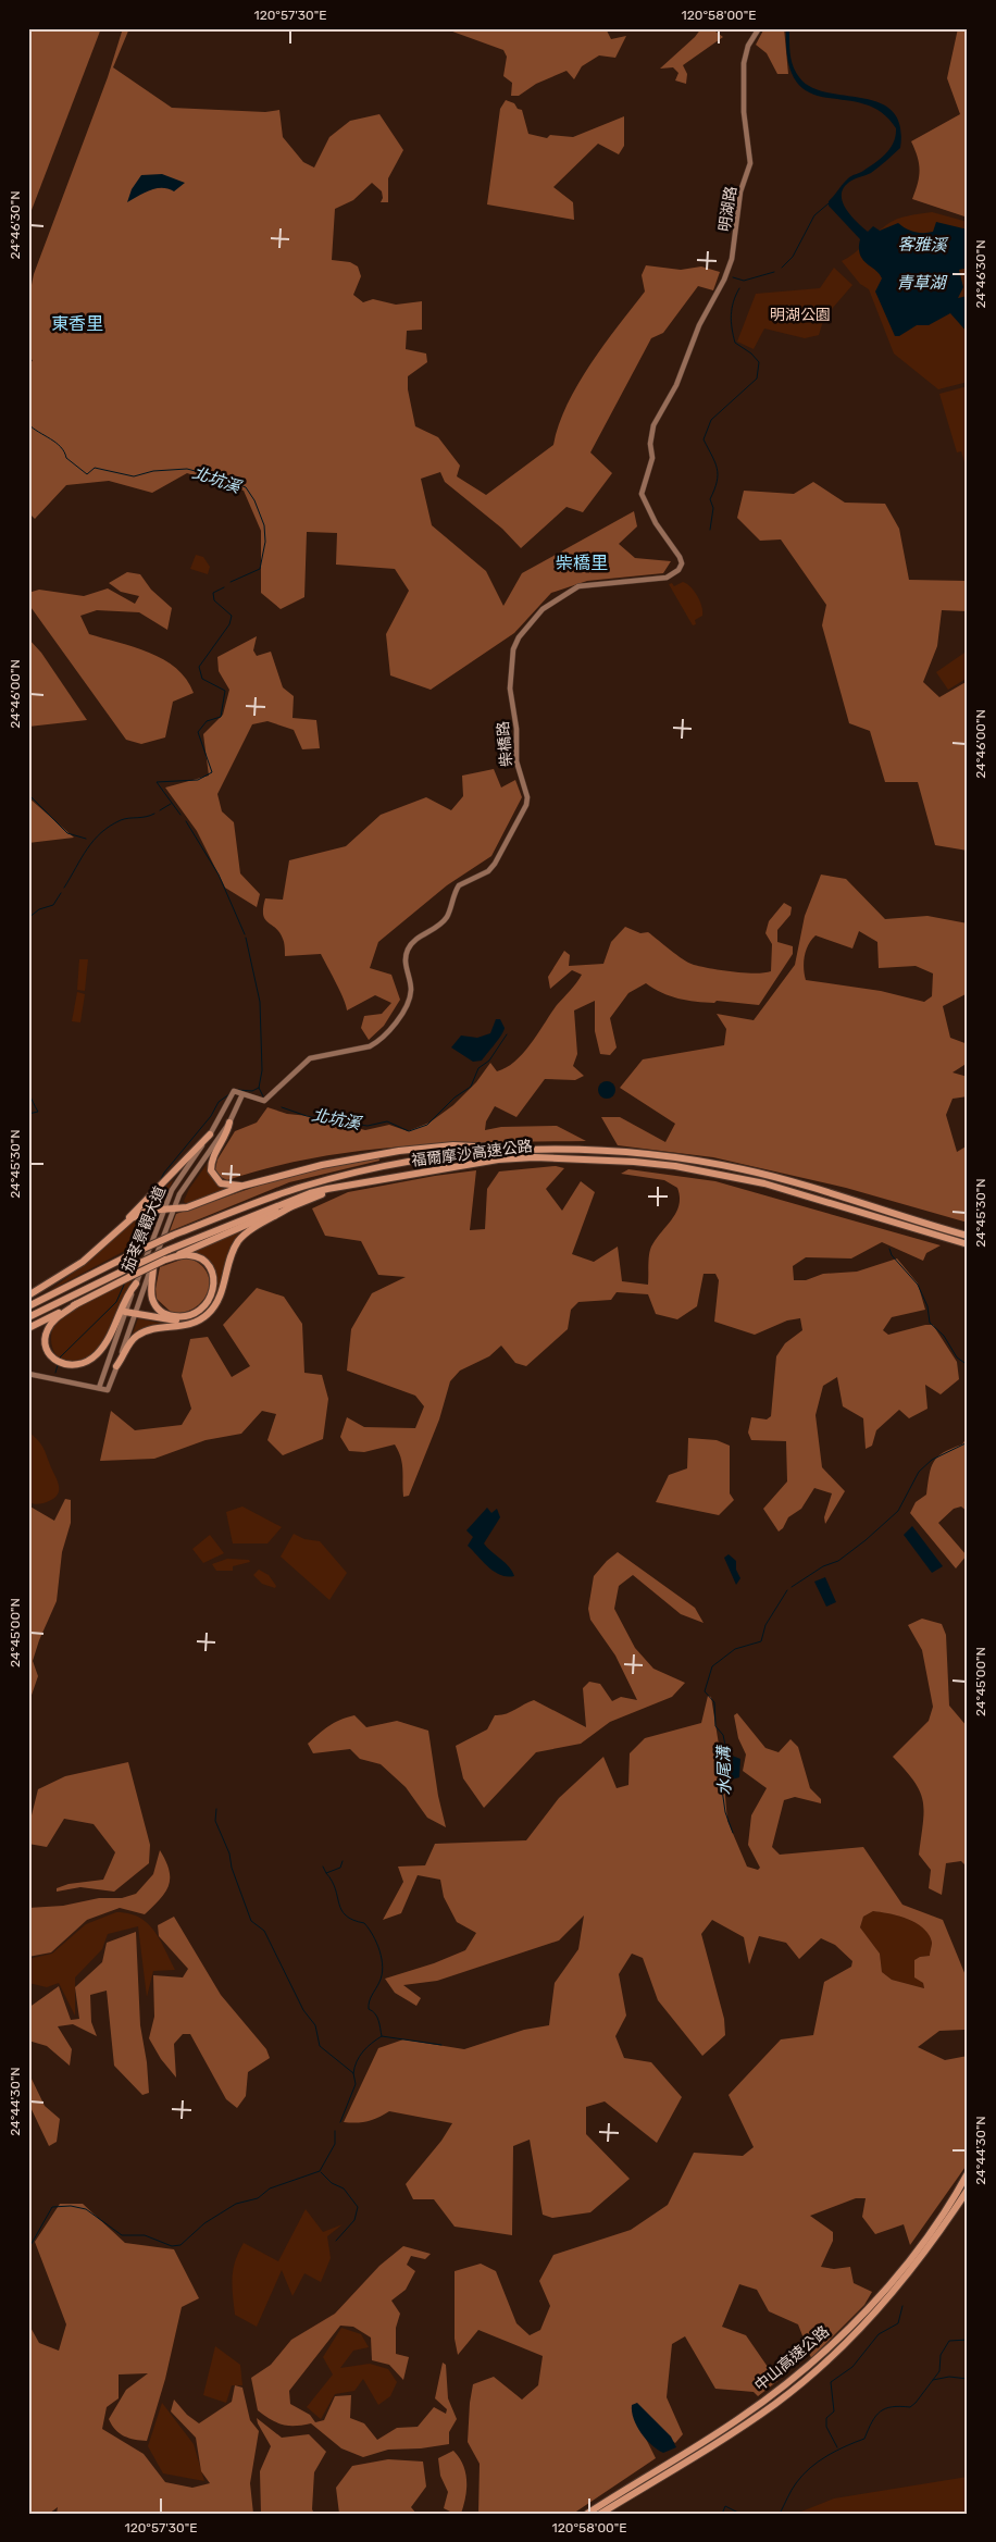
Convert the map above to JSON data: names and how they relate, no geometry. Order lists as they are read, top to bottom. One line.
{"streets":{"highway":["福爾摩沙高速公路","中山高速公路"],"main road":["明湖路","柴橋路","茄苳景觀大道"]},"crossings":[["明湖路","柴橋路"],["柴橋路","茄苳景觀大道"]],"districts":["東香里","柴橋里"],"water":["客雅溪","青草湖","北坑溪","水尾溝"],"parks":["明湖公園"],"coordinates":["120°57'30\"E","120°58'00\"E","24°46'30\"N","24°46'00\"N","24°45'30\"N","24°45'00\"N","24°44'30\"N"]}
